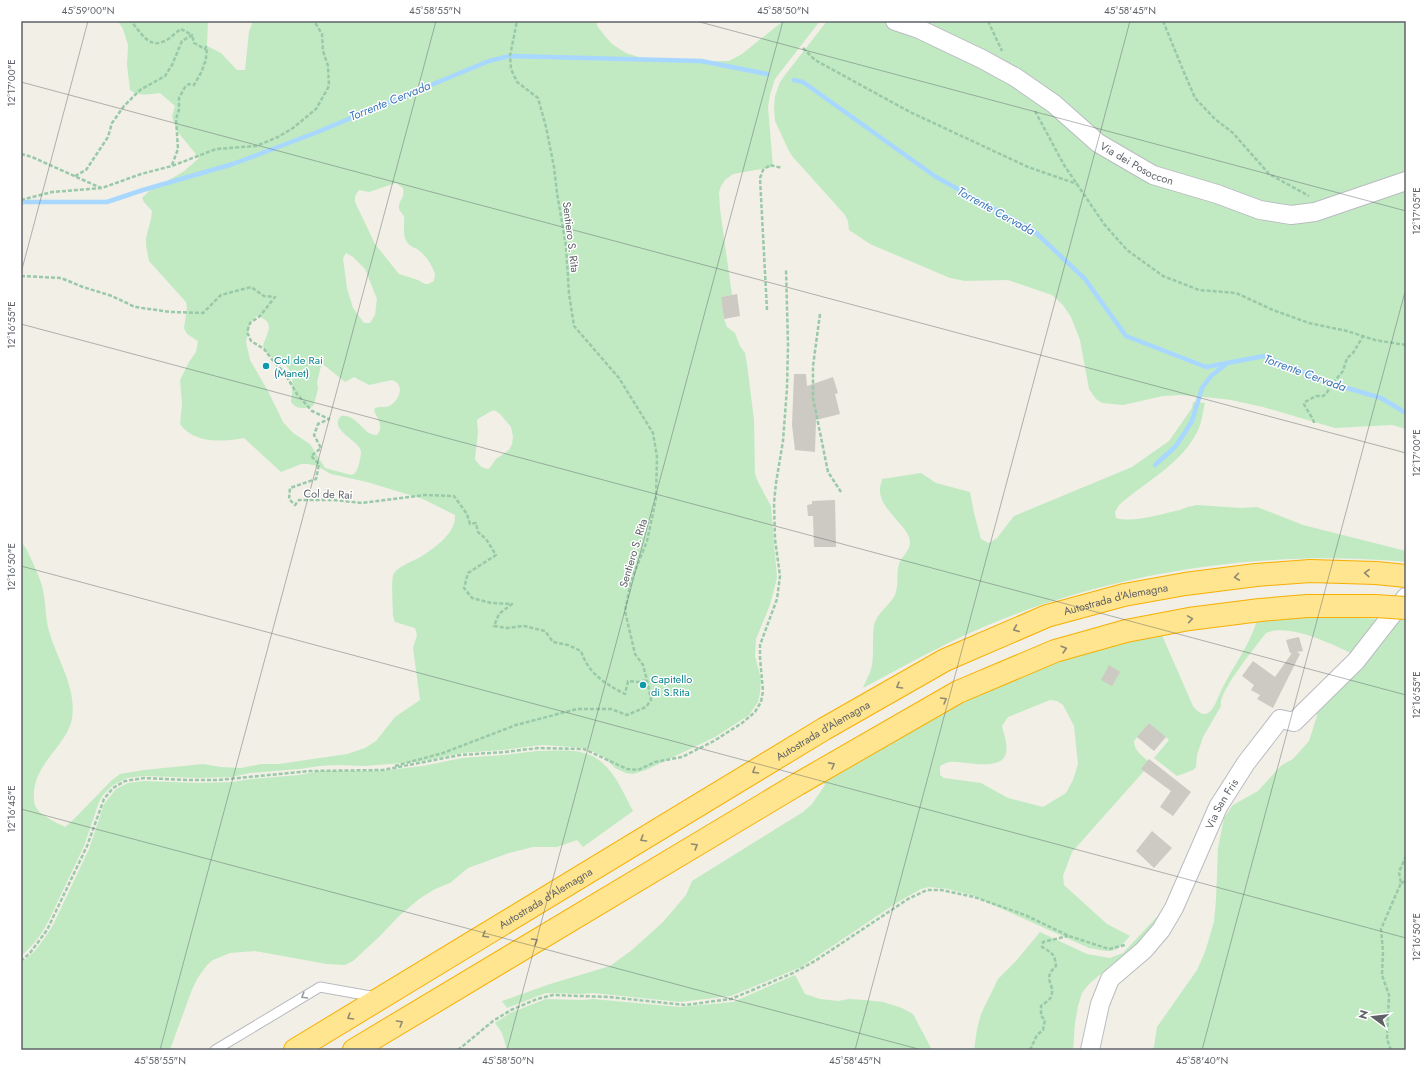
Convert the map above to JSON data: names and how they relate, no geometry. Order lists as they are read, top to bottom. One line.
{"streets":{"highway":["Autostrada d'Alemagna"],"street":["Via dei Posoccon","Via San Fris"],"path":["Sentiero S. Rita","Col de Rai"]},"crossings":[["Sentiero S. Rita","Col de Rai"]],"water":["Torrente Cervada"],"places":["Col de Rai (Manet)","Capitello di S.Rita"],"north":"left","coordinates":["45°59'00\"N","45°58'55\"N","45°58'50\"N","45°58'45\"N","12°17'00\"E","12°17'05\"E","12°16'55\"E","12°16'50\"E","12°16'45\"E","45°58'40\"N"]}
